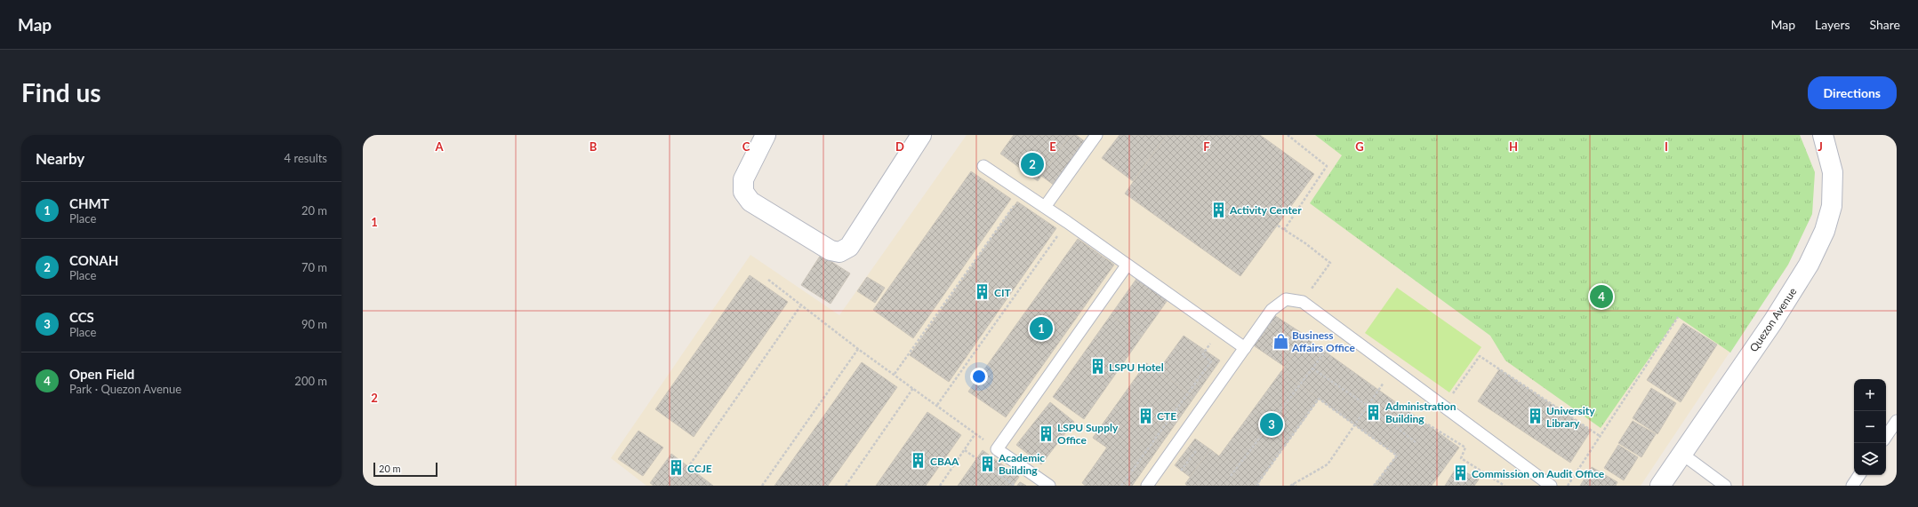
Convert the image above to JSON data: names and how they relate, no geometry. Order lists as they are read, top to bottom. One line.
{"streets":{"main road":["Quezon Avenue"]},"places":{"building":["Activity Center","CIT","LSPU Hotel","Administration Building","CTE","University Library","LSPU Supply Office","CBAA","Academic Building","CCJE","Commission on Audit Office"],"shop":["Business Affairs Office"]},"scale_bar":"20 m","page":{"header":"Map","nav":["Map","Layers","Share"],"buttons":"Directions","title":"Find us","heading":["Nearby","4 results"],"pins":["2","4","1","3"],"list":[{"mark":"1","name":"CHMT","note":"Place","value":"20 m"},{"mark":"2","name":"CONAH","note":"Place","value":"70 m"},{"mark":"3","name":"CCS","note":"Place","value":"90 m"},{"mark":"4","name":"Open Field","note":"Park · Quezon Avenue","value":"200 m"}],"map_buttons":["+","−"],"scale":"20 m"},"grid":{"columns":["A","B","C","D","E","F","G","H","I","J"],"rows":["1","2"]}}
